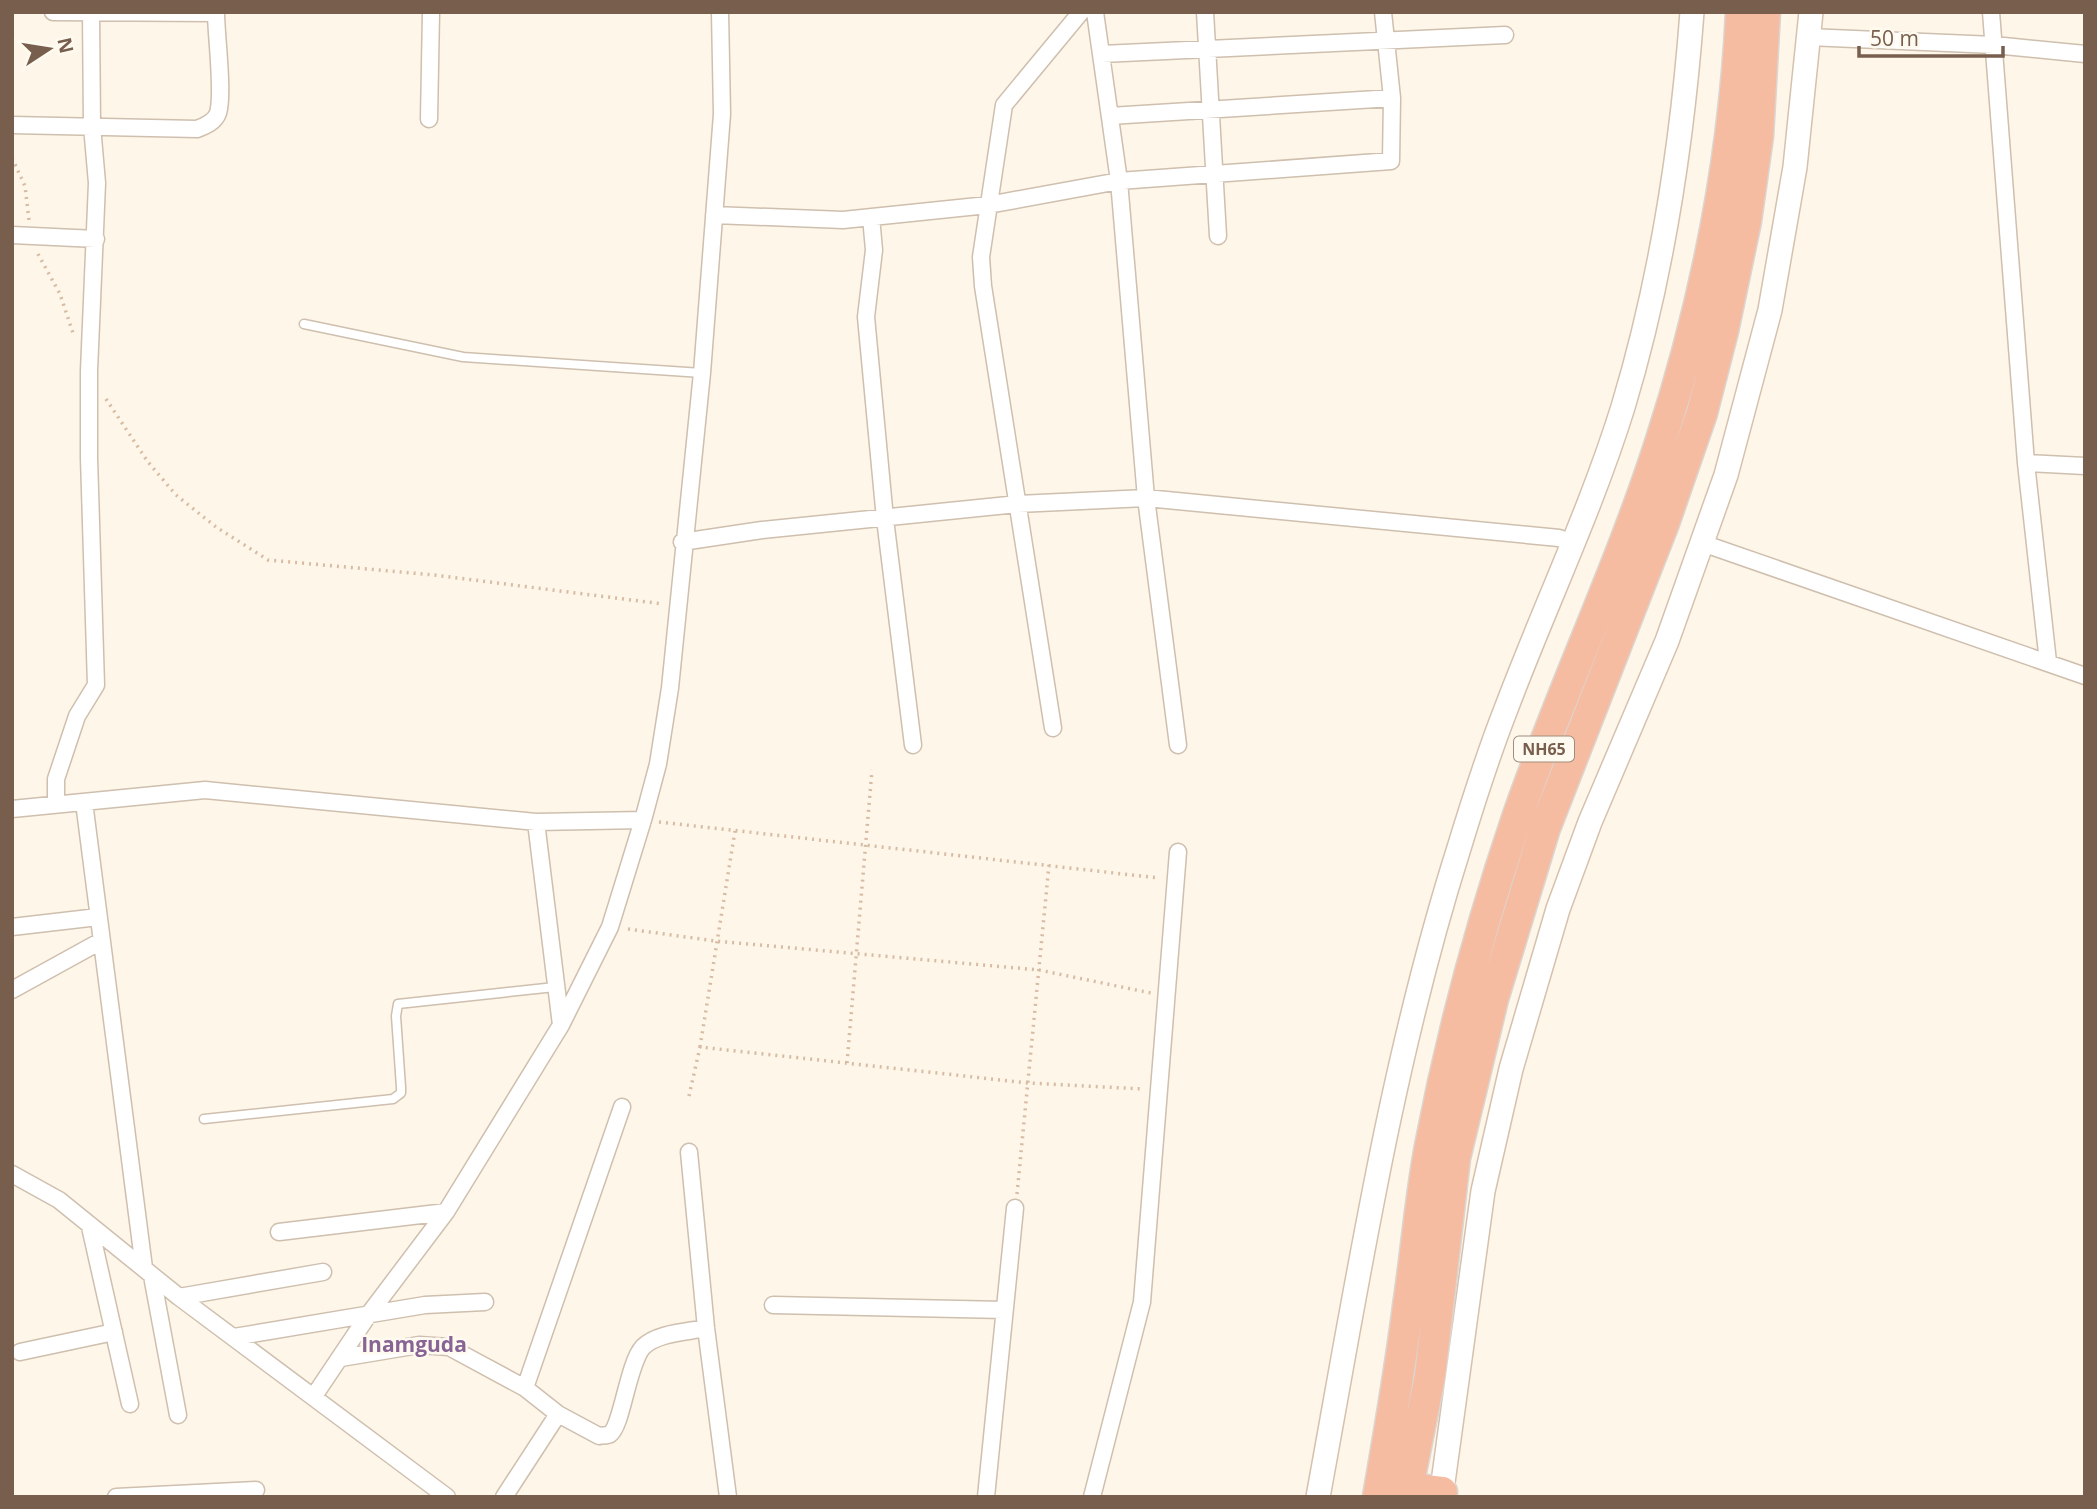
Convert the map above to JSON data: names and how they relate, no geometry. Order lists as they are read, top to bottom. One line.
{"streets":{"highway":["NH65"]},"districts":["Inamguda"],"scale_bar":"50 m","north":"right"}
